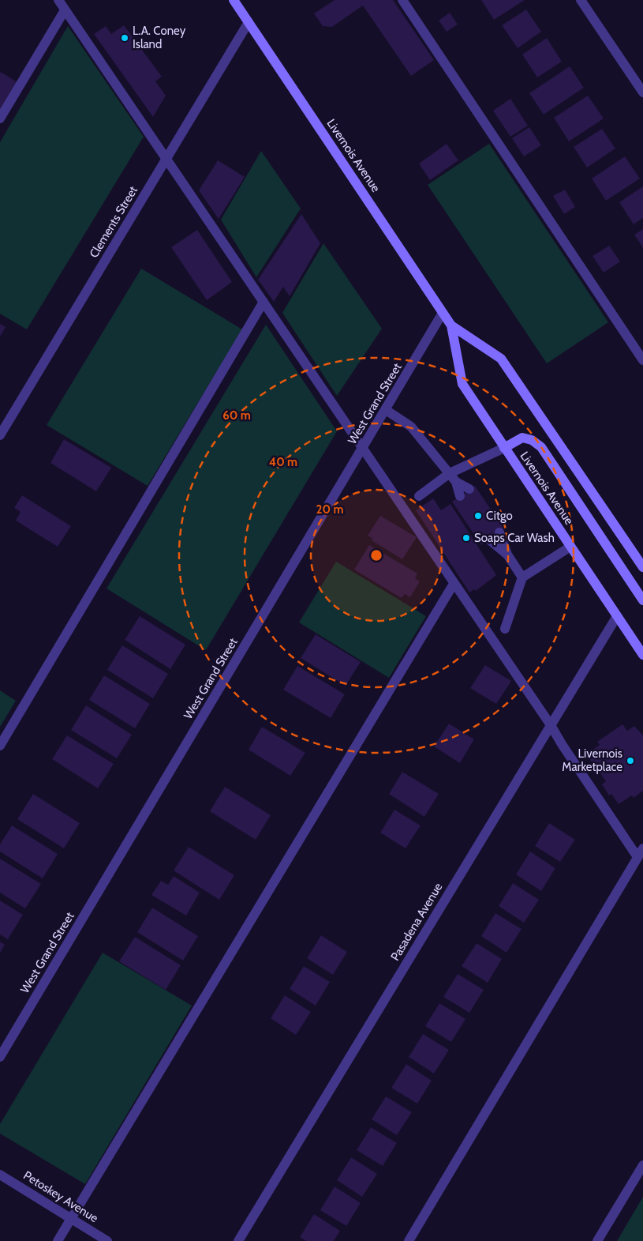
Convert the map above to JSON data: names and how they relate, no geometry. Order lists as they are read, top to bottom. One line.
{"streets":{"main road":["Livernois Avenue"],"street":["Clements Street","West Grand Street","Pasadena Avenue","Petoskey Avenue"]},"crossings":[["Livernois Avenue","Clements Street"],["Livernois Avenue","West Grand Street"],["Livernois Avenue","Pasadena Avenue"]],"places":["L.A. Coney Island","Citgo","Soaps Car Wash","Livernois Marketplace"],"rings":["60 m","40 m","20 m"]}
